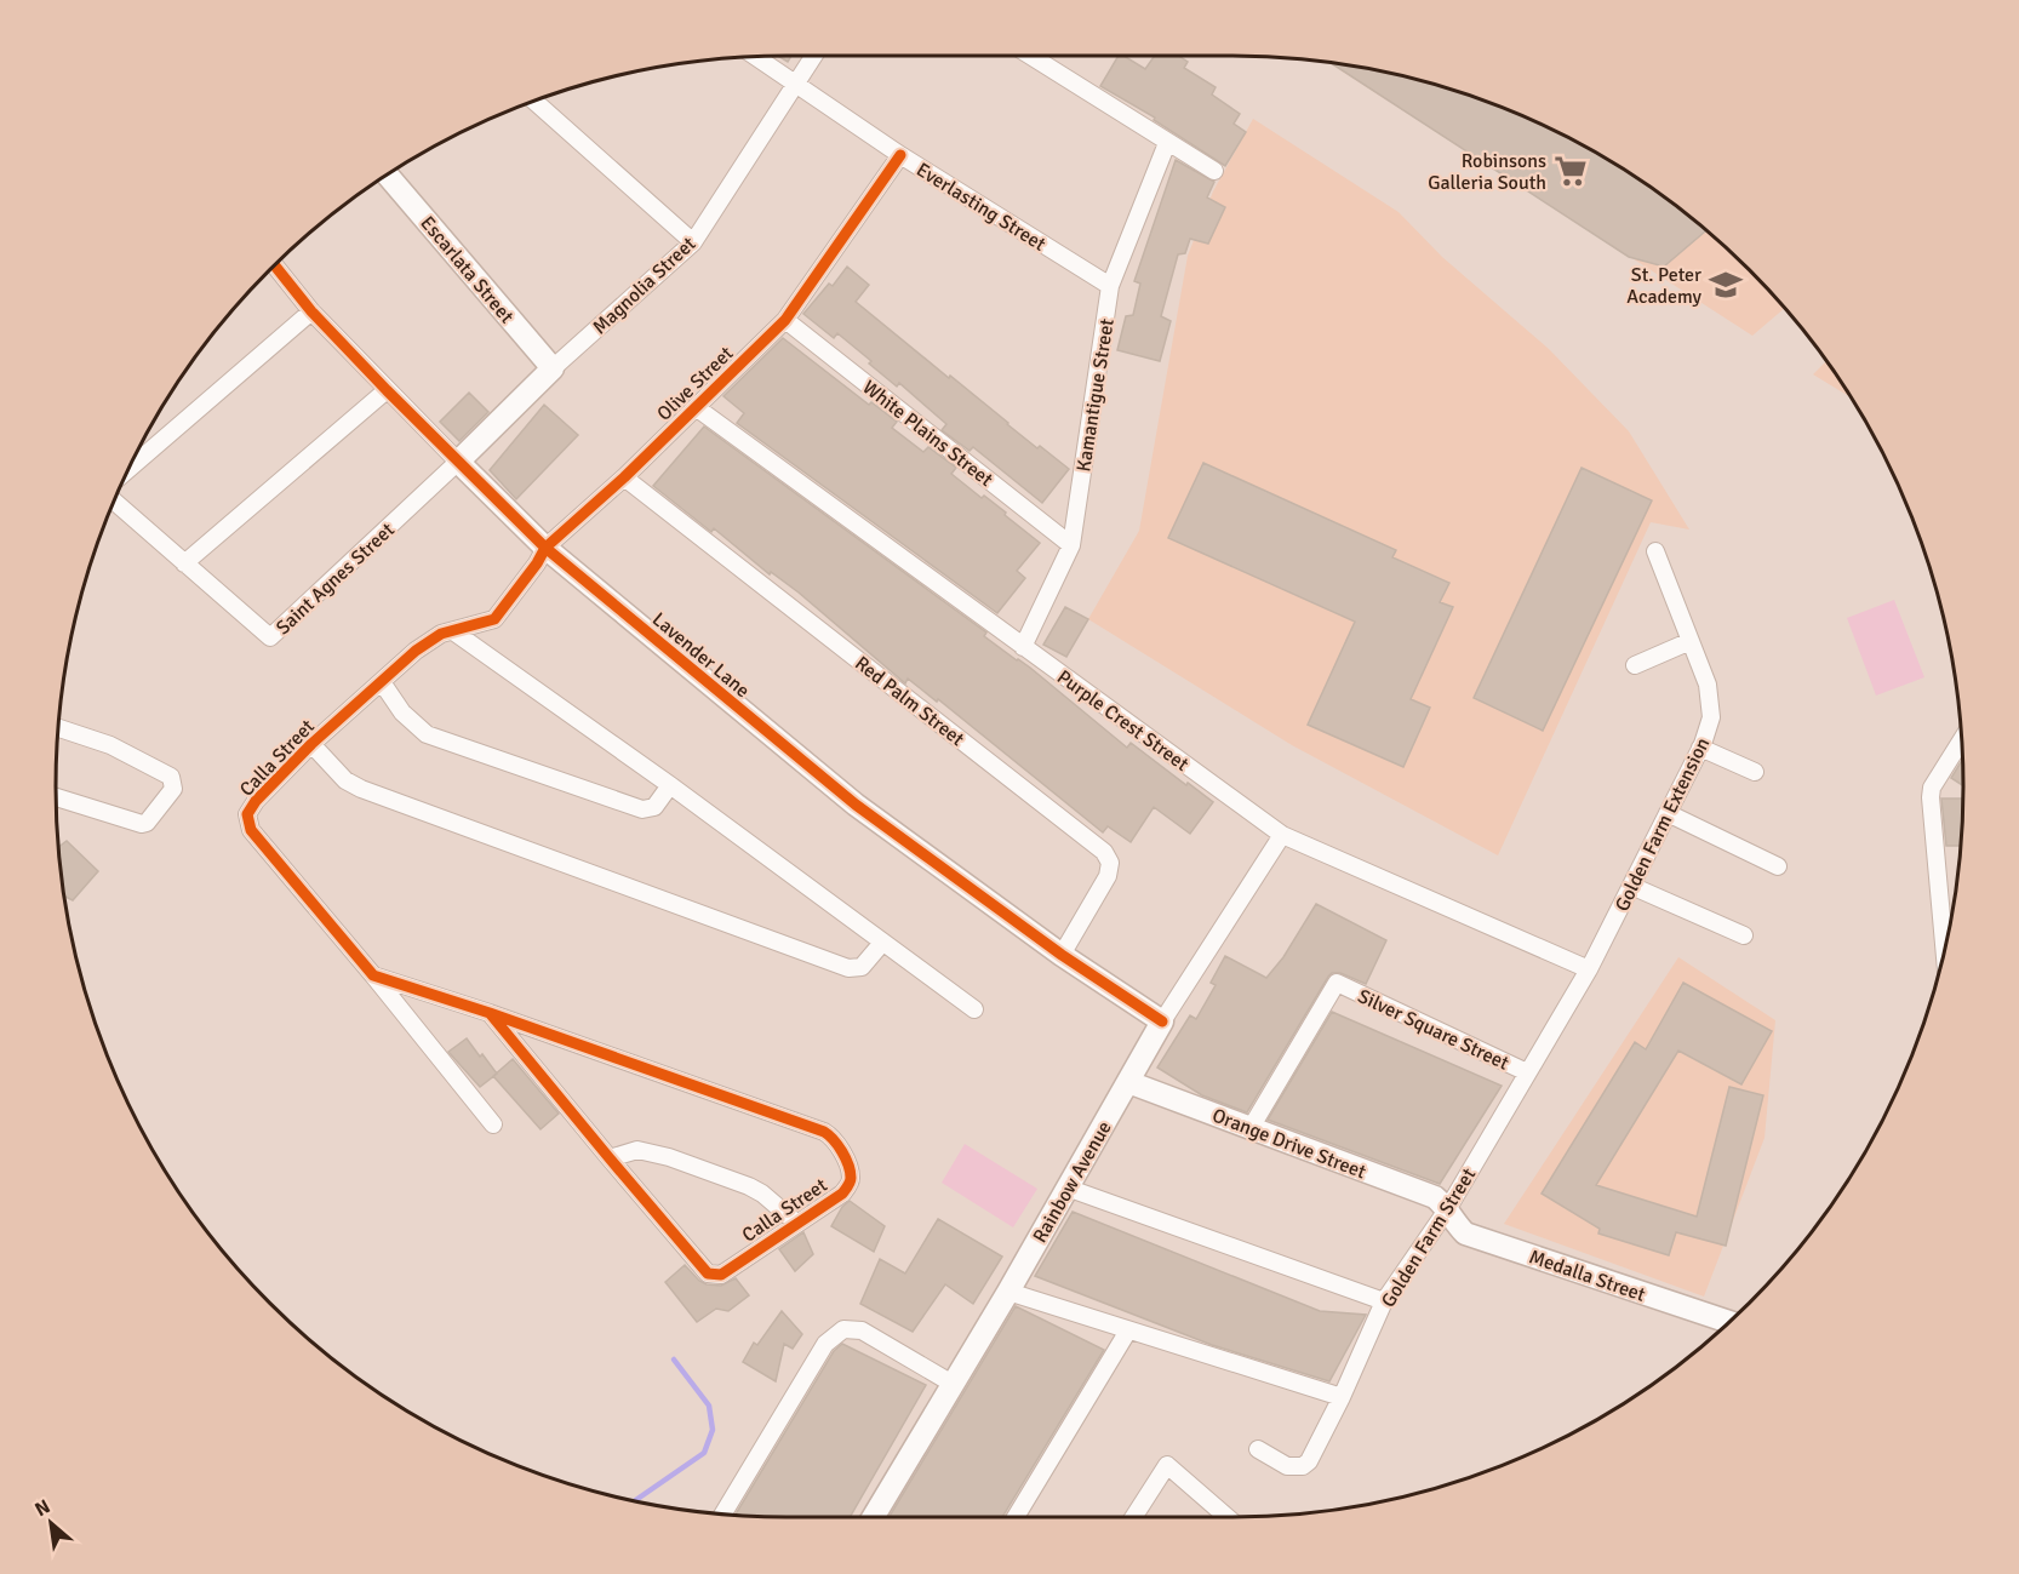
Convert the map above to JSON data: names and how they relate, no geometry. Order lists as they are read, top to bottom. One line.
{"streets":{"street":["Everlasting Street","Escarlata Street","Magnolia Street","Olive Street","Kamantigue Street","White Plains Street","Saint Agnes Street","Lavender Lane","Red Palm Street","Purple Crest Street","Calla Street","Golden Farm Extension","Silver Square Street","Orange Drive Street","Rainbow Avenue","Golden Farm Street","Medalla Street"]},"crossings":[["Everlasting Street","Magnolia Street"],["Everlasting Street","Olive Street"],["Everlasting Street","Kamantigue Street"],["Escarlata Street","Magnolia Street"],["Magnolia Street","Saint Agnes Street"],["Magnolia Street","Lavender Lane"],["Olive Street","White Plains Street"],["Olive Street","Lavender Lane"],["Olive Street","Red Palm Street"],["Olive Street","Purple Crest Street"],["Olive Street","Calla Street"],["Kamantigue Street","White Plains Street"],["Kamantigue Street","Purple Crest Street"],["Saint Agnes Street","Lavender Lane"],["Lavender Lane","Red Palm Street"],["Lavender Lane","Rainbow Avenue"],["Purple Crest Street","Golden Farm Extension"],["Purple Crest Street","Rainbow Avenue"],["Purple Crest Street","Golden Farm Street"],["Golden Farm Extension","Golden Farm Street"],["Silver Square Street","Orange Drive Street"],["Silver Square Street","Golden Farm Street"],["Orange Drive Street","Rainbow Avenue"],["Orange Drive Street","Golden Farm Street"],["Orange Drive Street","Medalla Street"],["Golden Farm Street","Medalla Street"]],"places":{"supermarket":["Robinsons Galleria South"],"school or university":["St. Peter Academy"]},"north":"top left"}
